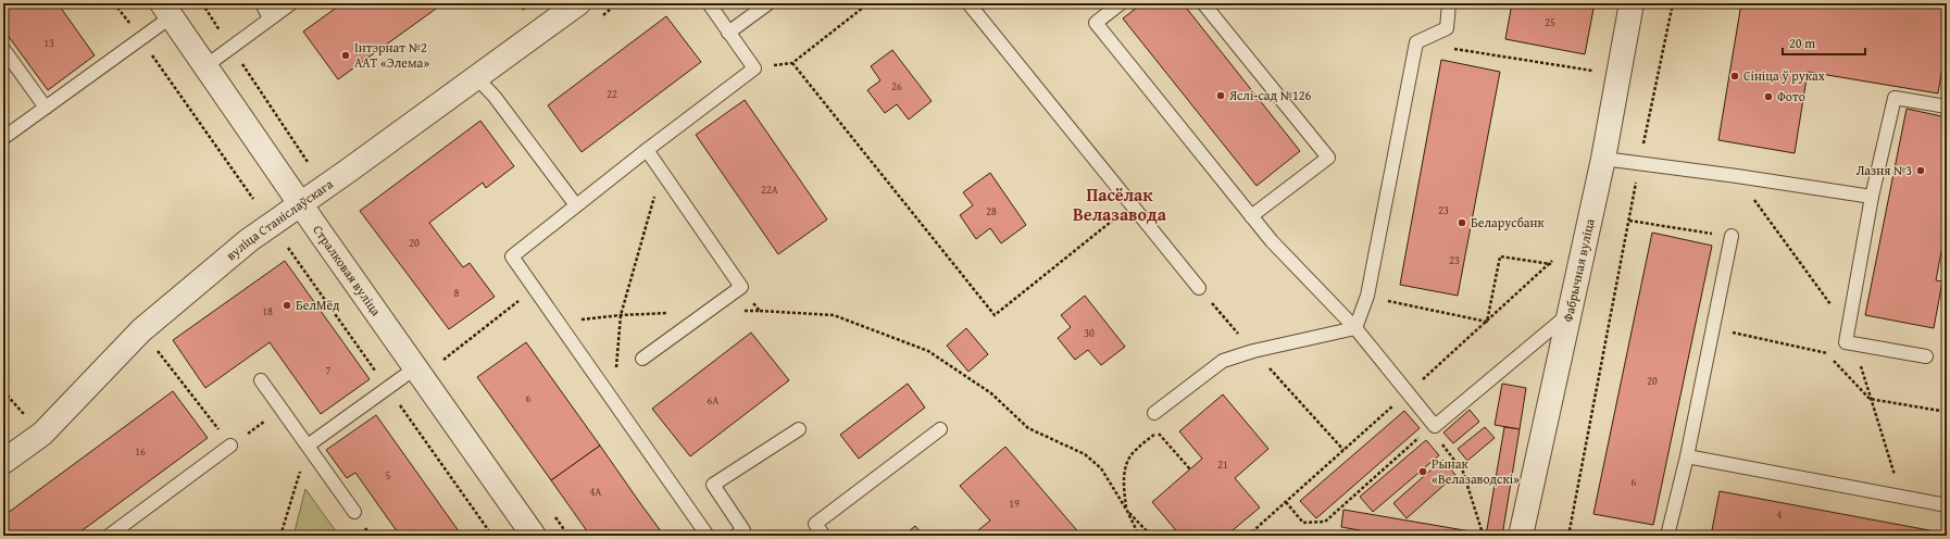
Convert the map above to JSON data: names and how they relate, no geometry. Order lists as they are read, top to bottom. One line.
{"streets":{"street":["вуліца Станіслаўскага","Фабрычная вуліца","Стралковая вуліца"]},"crossings":[["вуліца Станіслаўскага","Стралковая вуліца"]],"districts":["Пасёлак Велазавода"],"places":["Інтэрнат №2 ААТ «Элема»","Сініца ў руках","Яслі-сад №126","Фото","Лазня №3","Беларусбанк","БелМёд","Рынак «Велазаводскі»"],"house_numbers":["25","13","26","22","22А","23","28","20","23","8","18","30","7","20","6","6А","16","21","5","6","4А","19","4"],"scale_bar":"20 m"}
